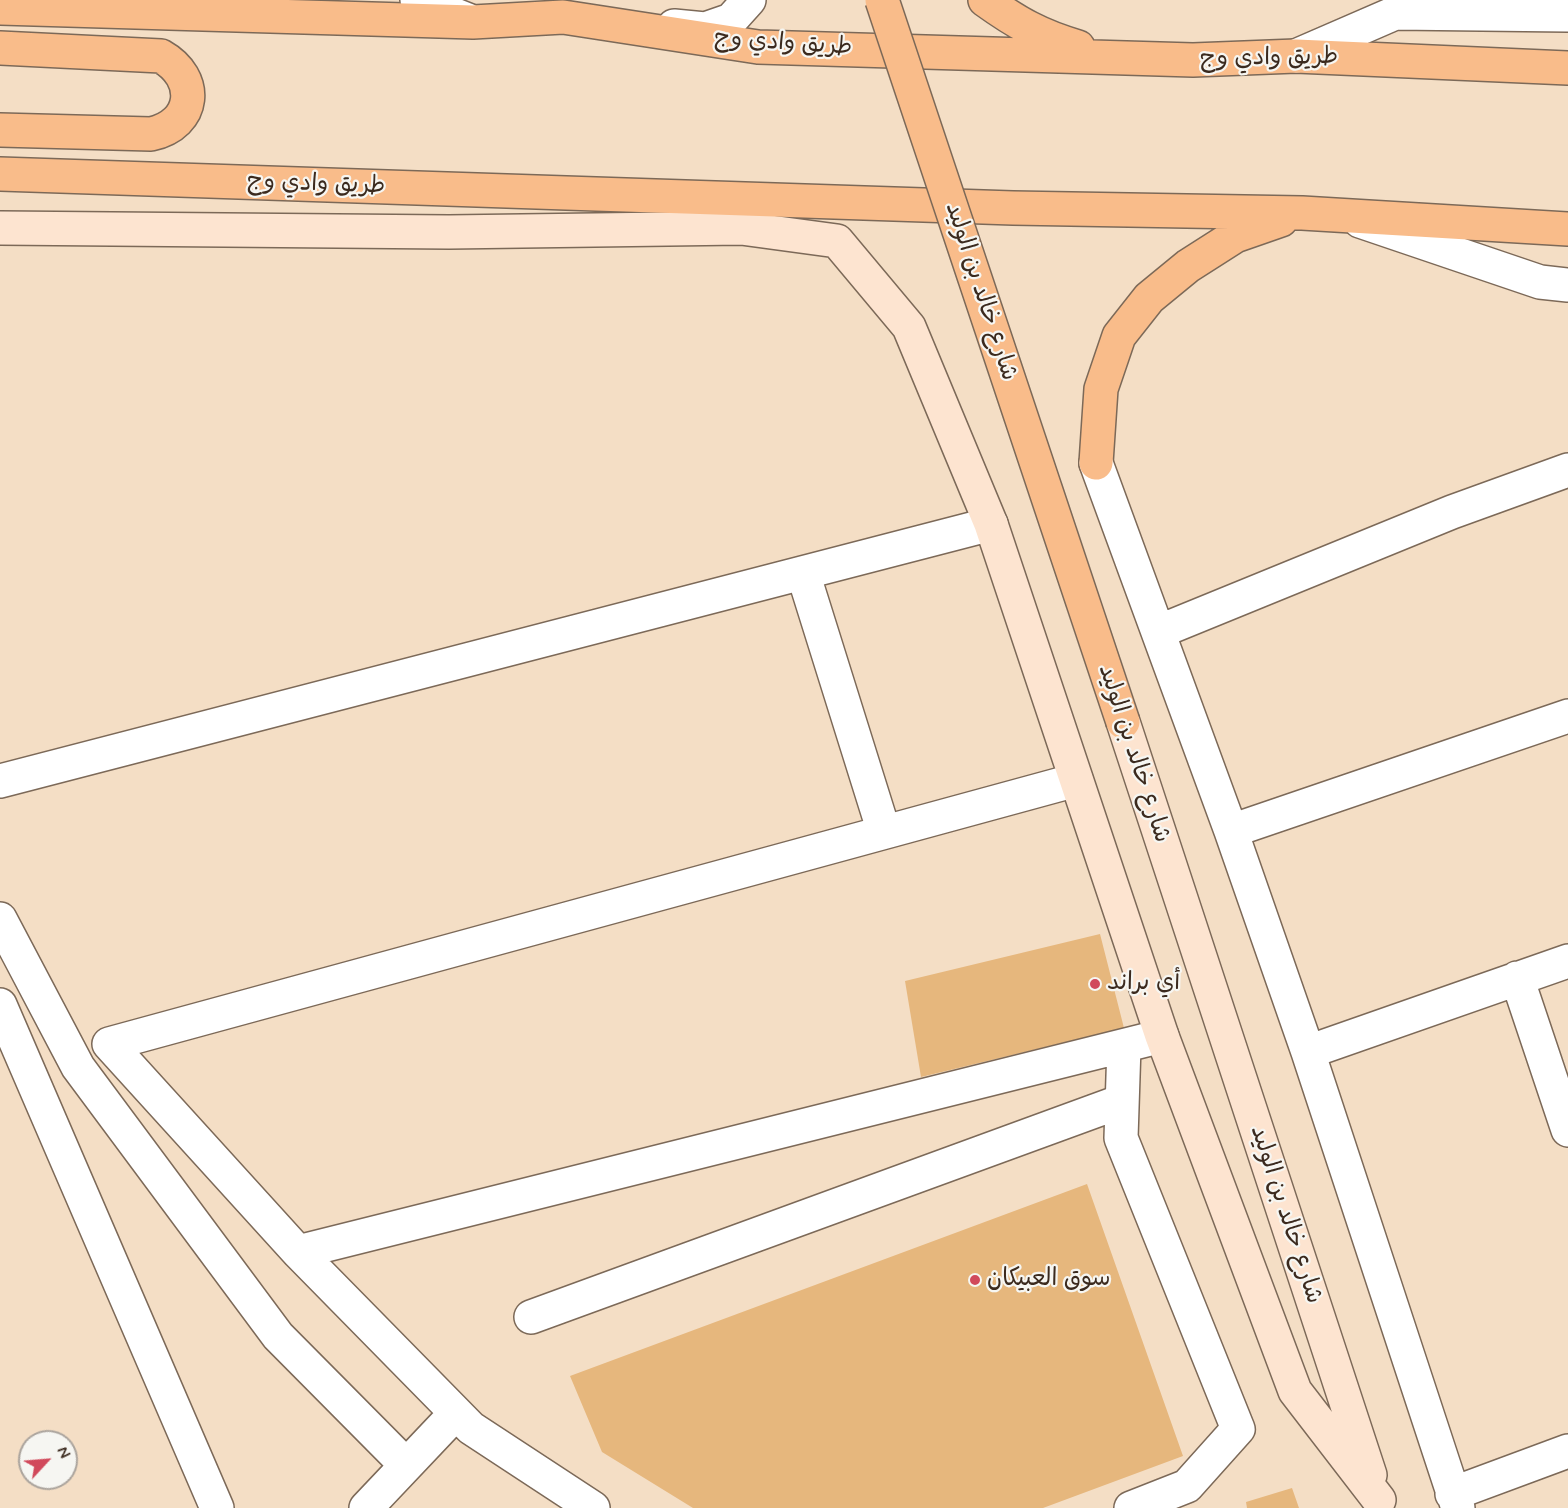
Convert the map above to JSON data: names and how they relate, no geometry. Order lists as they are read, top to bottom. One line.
{"streets":{"main road":["طريق وادي وج","شارع خالد بن الوليد"]},"places":["أي براند","سوق العبيكان"],"north":"top right"}
